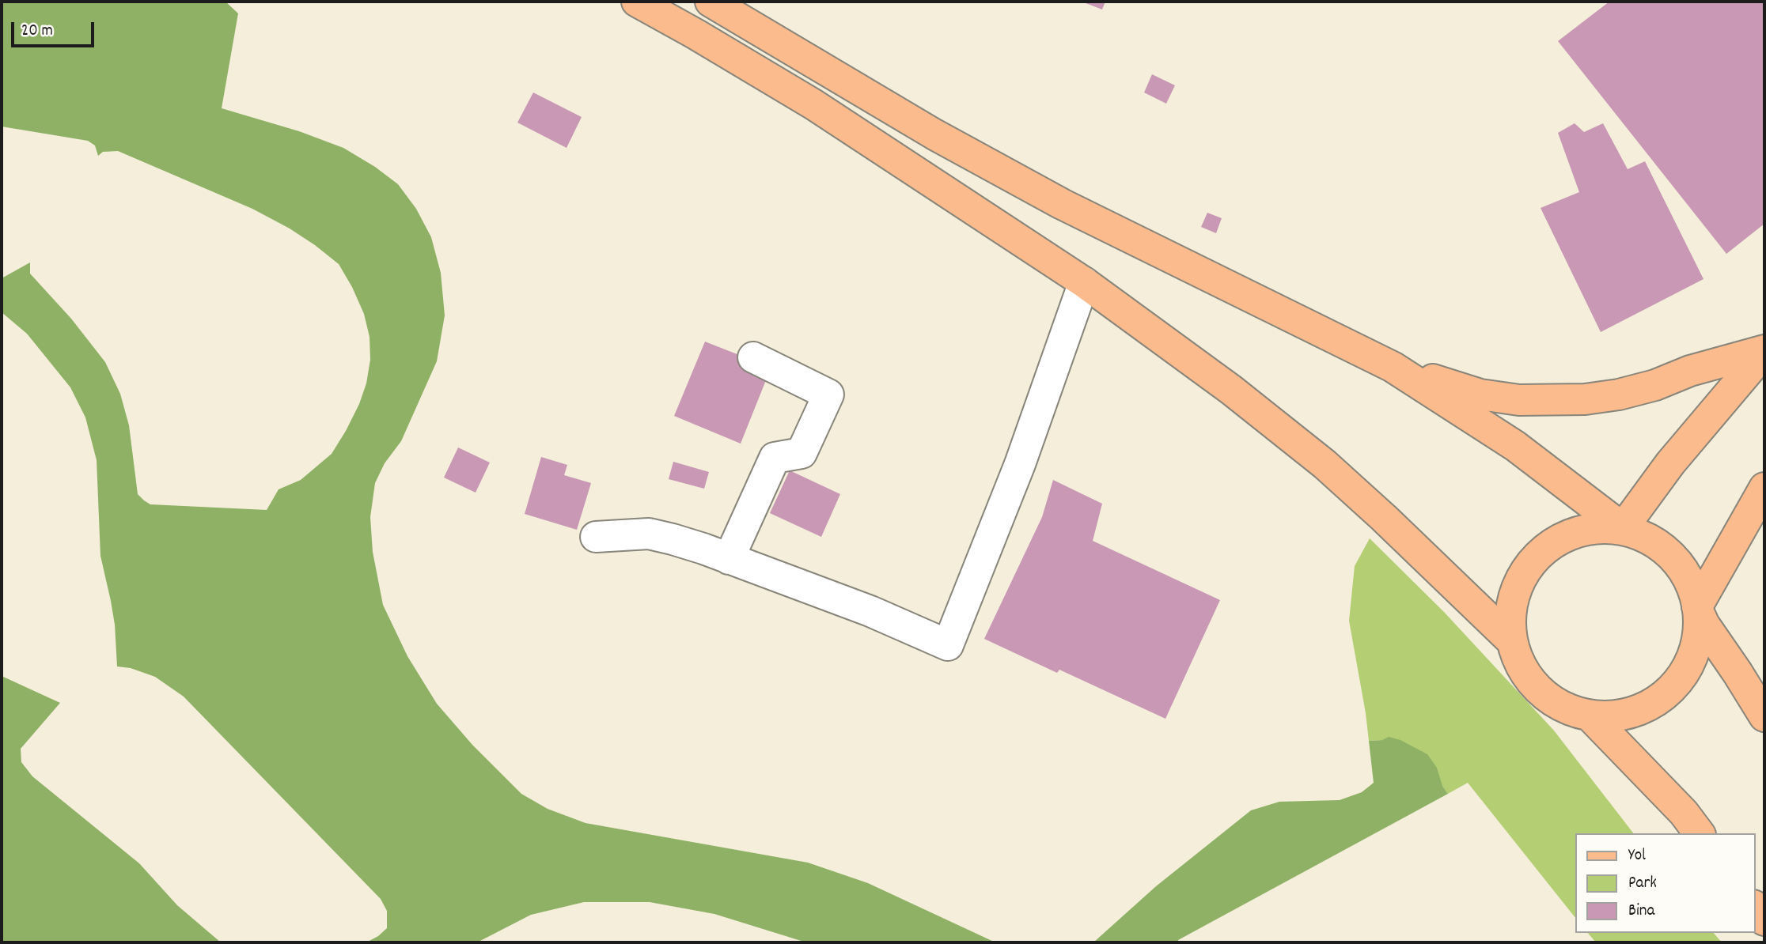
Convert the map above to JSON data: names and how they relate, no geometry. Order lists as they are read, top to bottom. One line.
{"legend":["Yol","Park","Bina"],"scale_bar":"20 m"}
